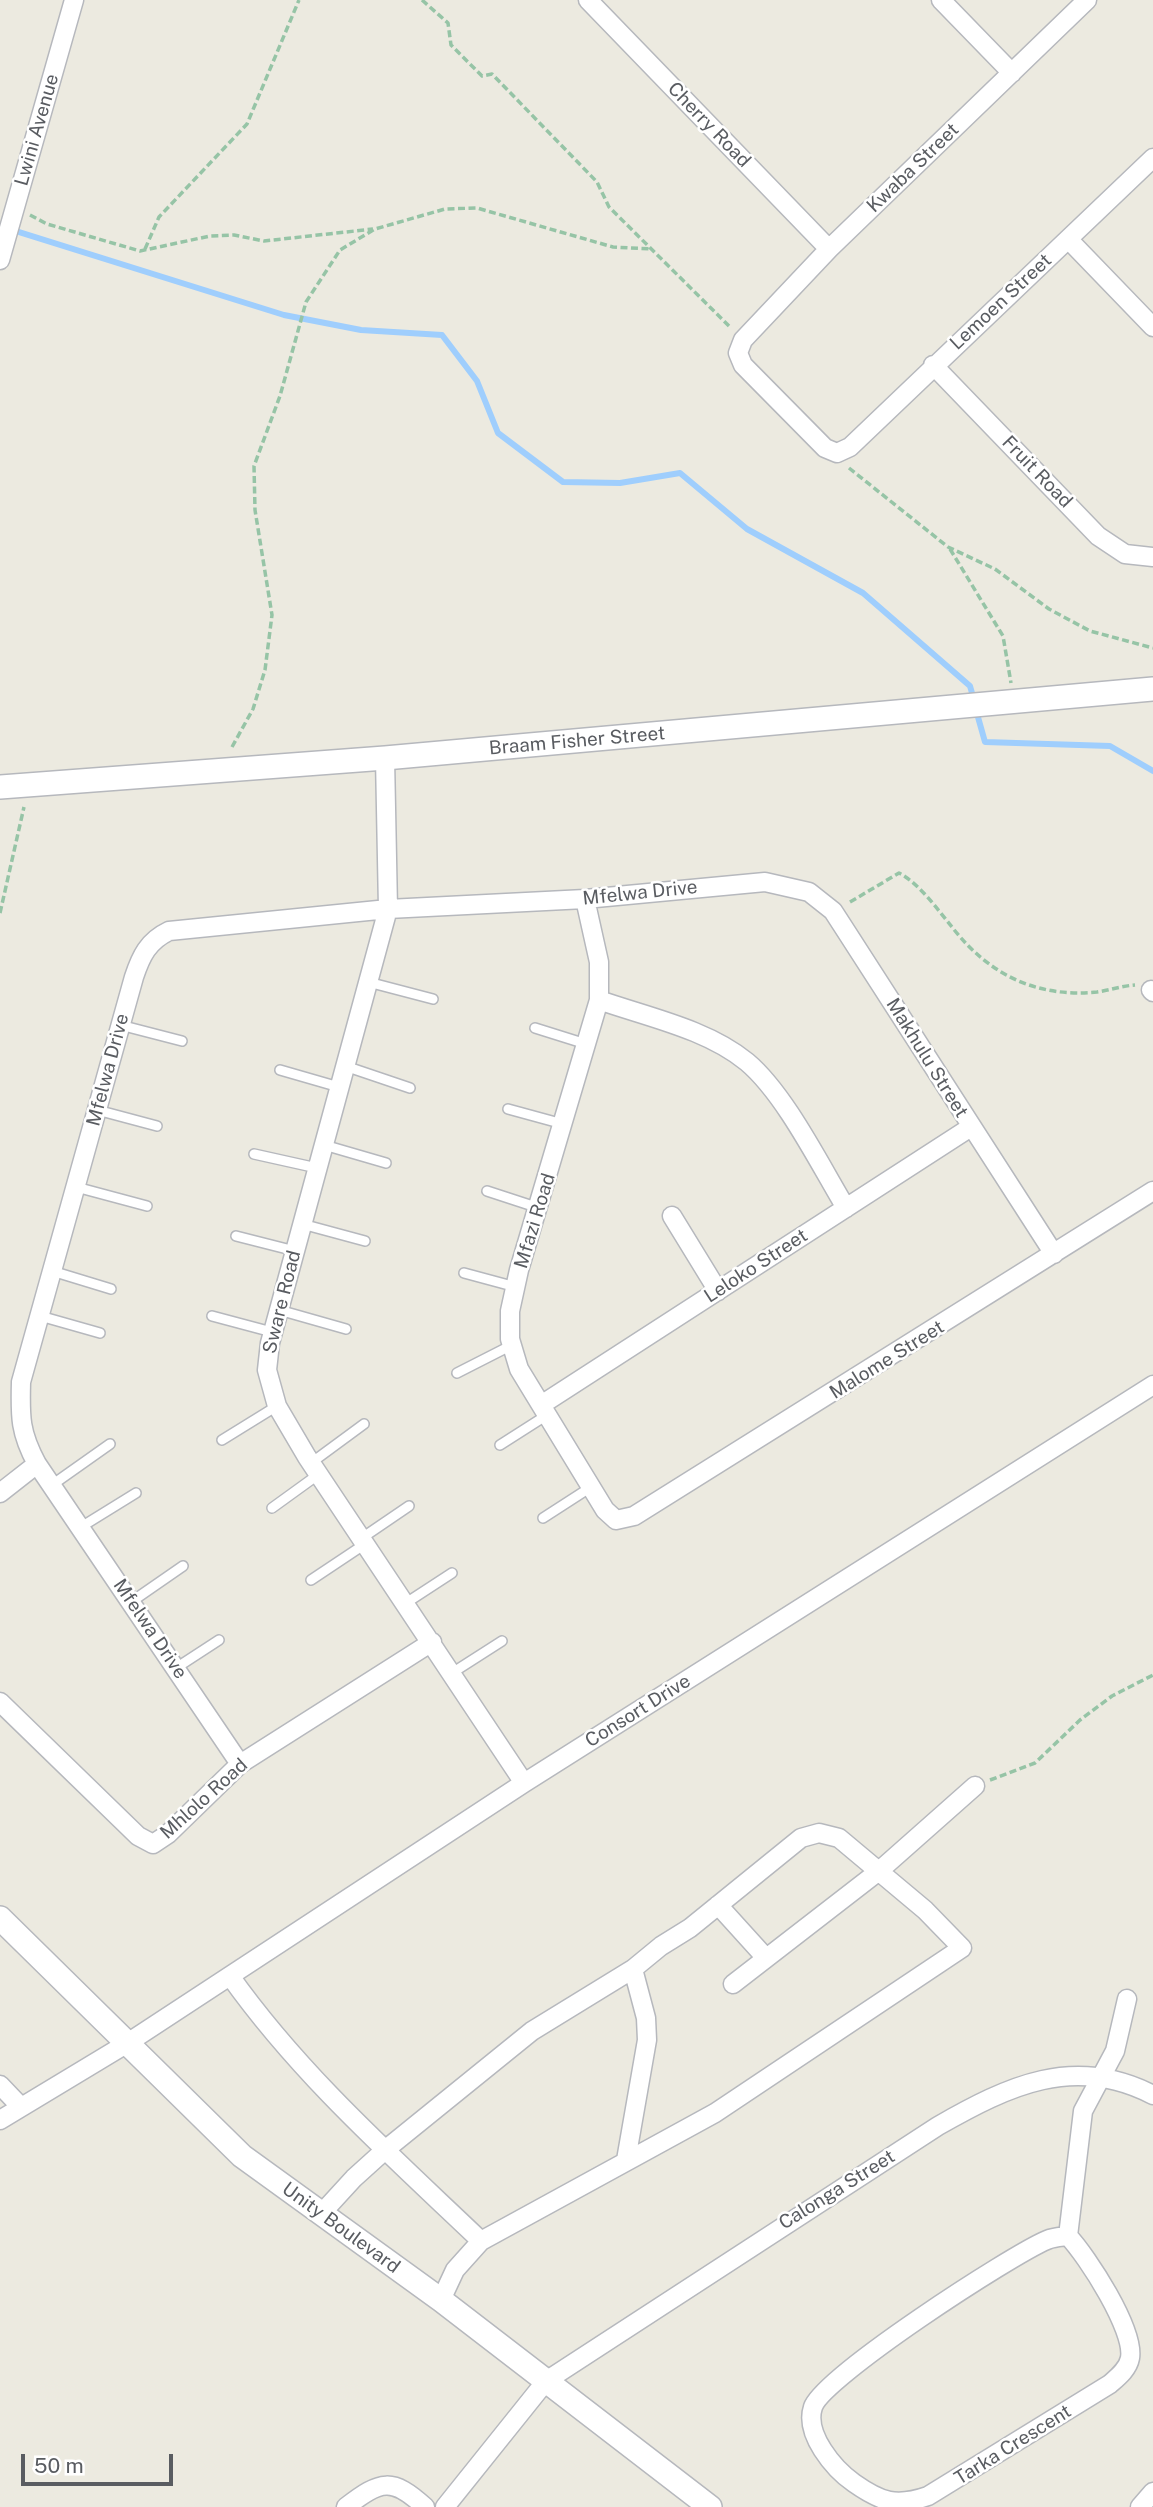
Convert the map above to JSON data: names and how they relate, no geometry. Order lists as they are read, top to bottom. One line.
{"streets":{"street":["Cherry Road","Lwini Avenue","Kwaba Street","Lemoen Street","Fruit Road","Braam Fisher Street","Mfelwa Drive","Makhulu Street","Mfazi Road","Leloko Street","Sware Road","Malome Street","Consort Drive","Mhlolo Road","Calonga Street","Unity Boulevard","Tarka Crescent"]},"crossings":[["Cherry Road","Kwaba Street"],["Lemoen Street","Fruit Road"],["Braam Fisher Street","Sware Road"],["Mfelwa Drive","Makhulu Street"],["Mfelwa Drive","Mfazi Road"],["Mfelwa Drive","Sware Road"],["Mfelwa Drive","Mhlolo Road"],["Makhulu Street","Leloko Street"],["Makhulu Street","Malome Street"],["Mfazi Road","Leloko Street"],["Mfazi Road","Malome Street"],["Sware Road","Consort Drive"],["Sware Road","Mhlolo Road"],["Consort Drive","Unity Boulevard"],["Calonga Street","Unity Boulevard"]],"scale_bar":"50 m"}
